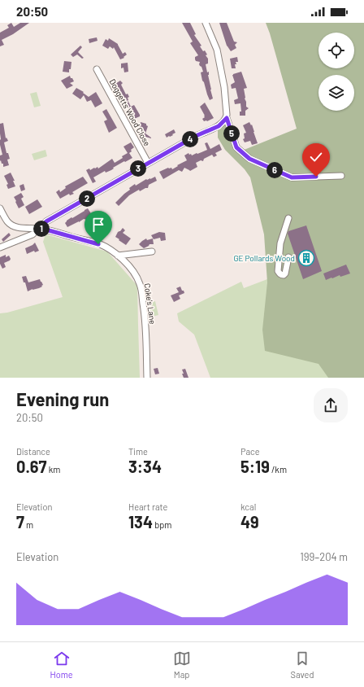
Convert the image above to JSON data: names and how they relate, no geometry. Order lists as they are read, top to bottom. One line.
{"streets":{"street":["Doggetts Wood Close","Coke's Lane"]},"places":{"building":["GE Pollards Wood"]},"page":{"status":"20:50","pins":["5","4","3","6","2","1"],"heading":["Evening run","20:50"],"stats":[["Distance","0.67 km"],["Time","3:34"],["Pace","5:19 /km"],["Elevation","7 m"],["Heart rate","134 bpm"],["kcal","49"]],"chart":["Elevation","199–204 m"],"tabs":["Home","Map","Saved"]}}
